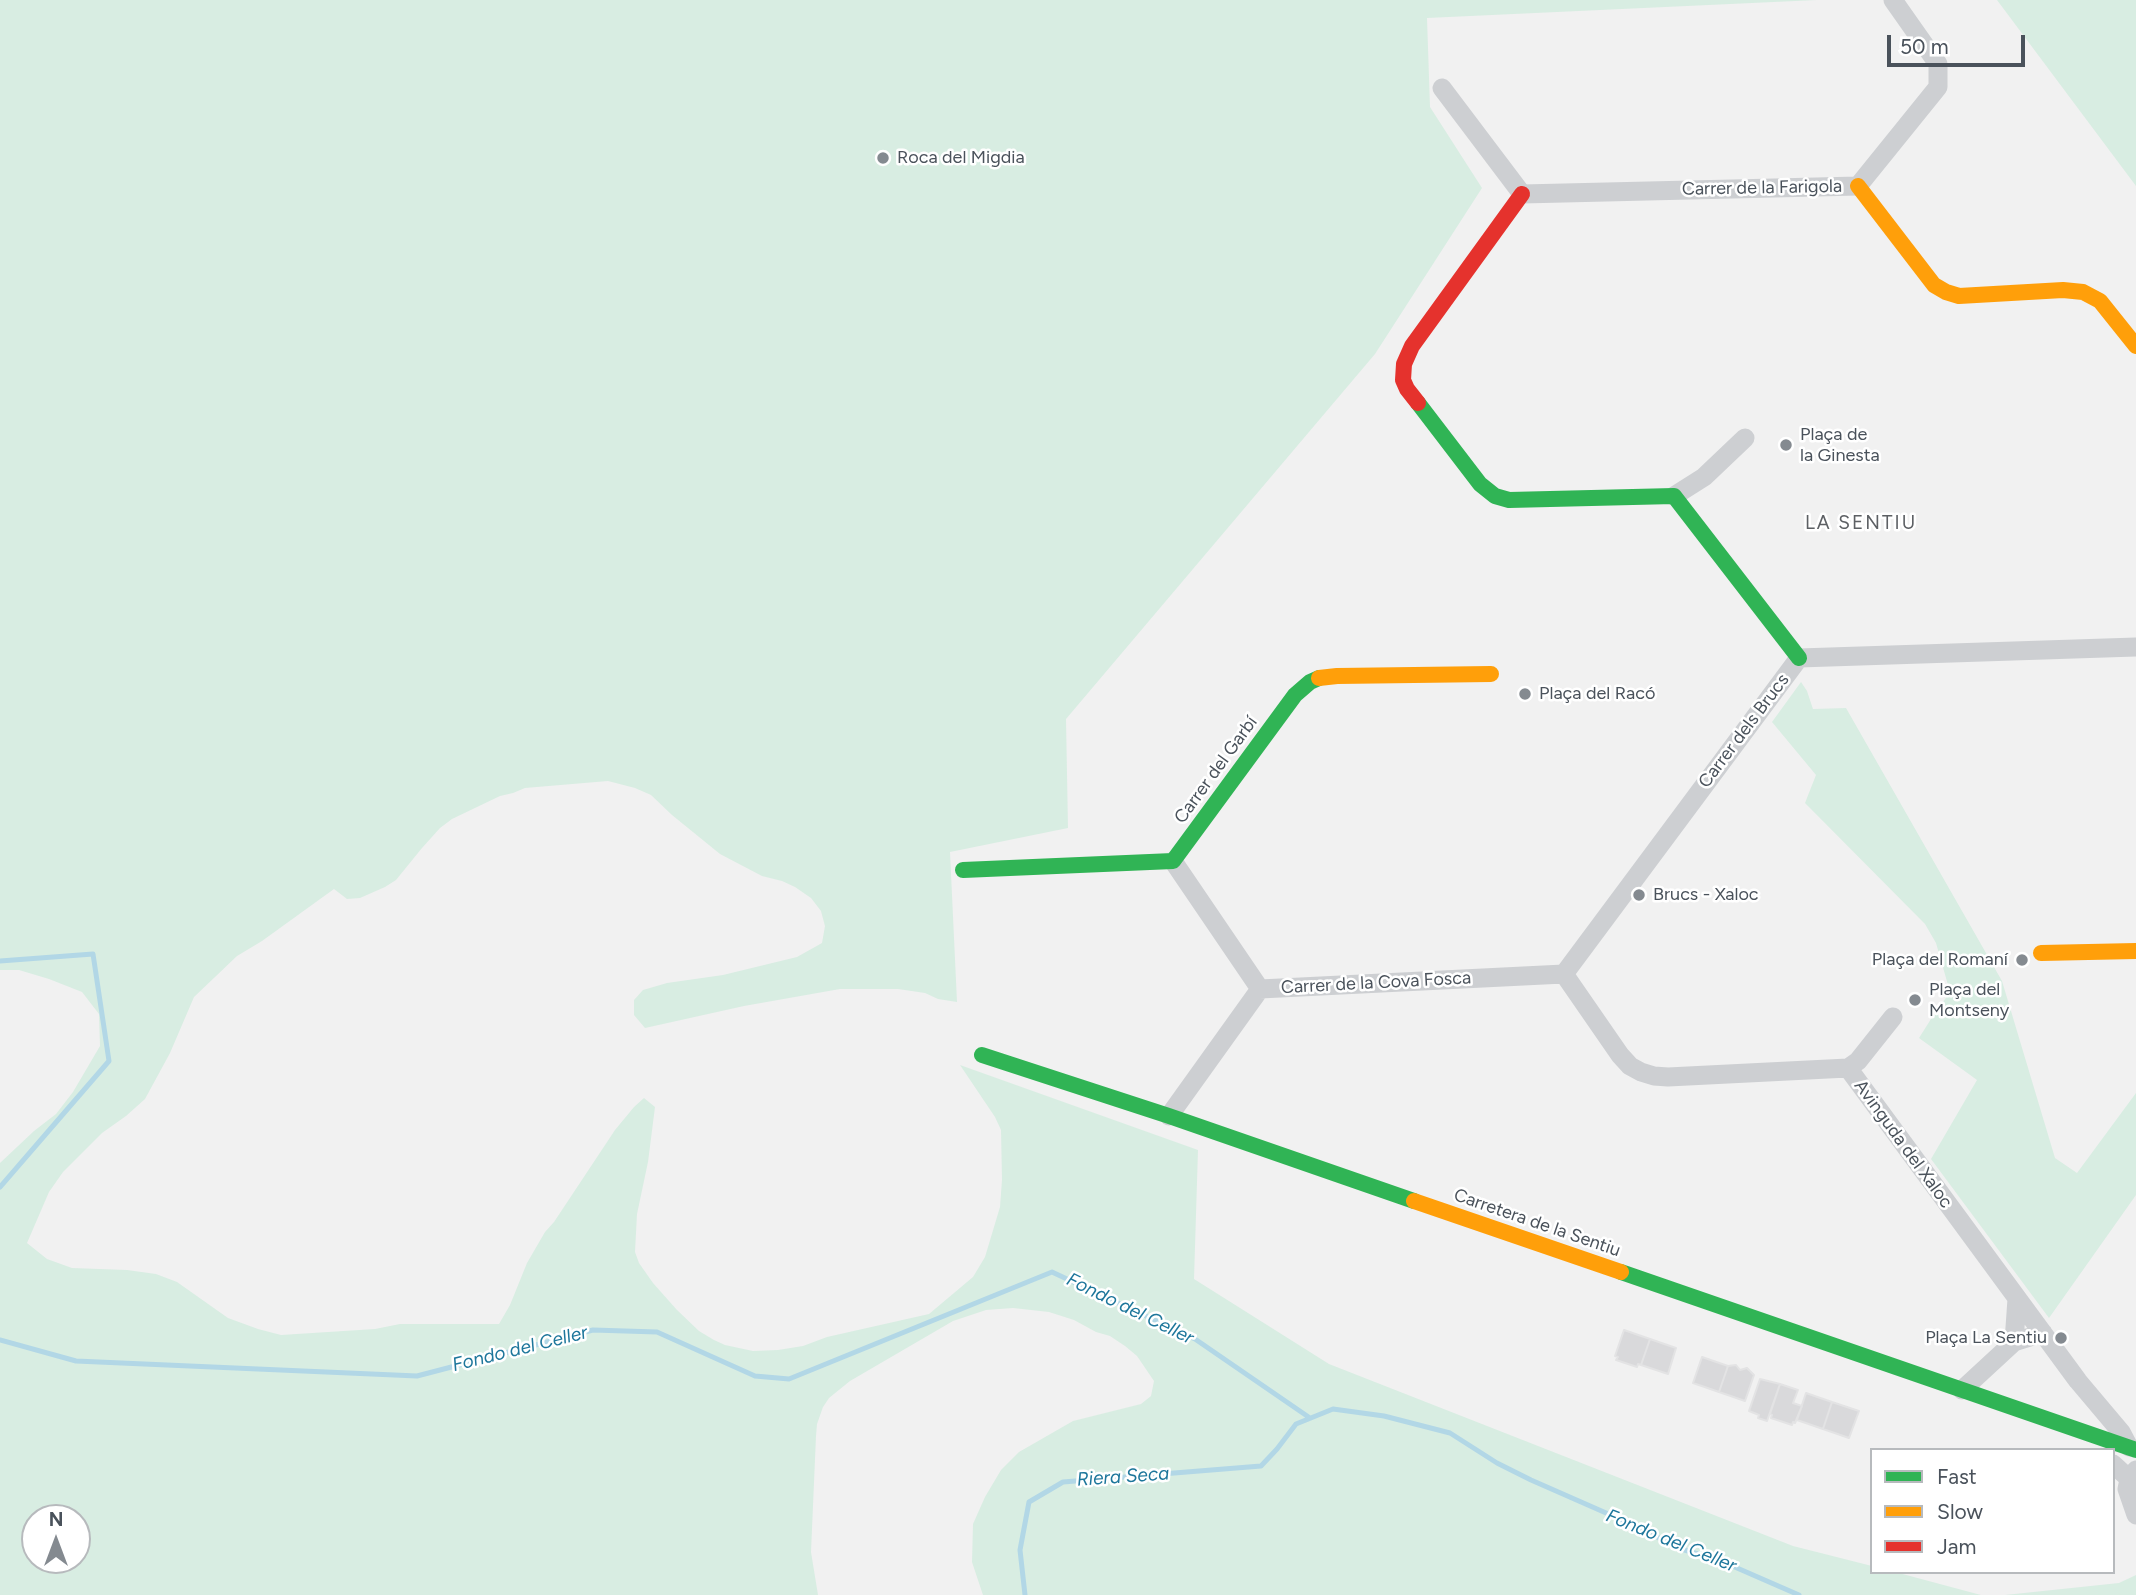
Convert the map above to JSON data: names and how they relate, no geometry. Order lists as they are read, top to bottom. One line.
{"streets":{"street":["Carrer de la Farigola","Carrer dels Brucs","Carrer del Garbí","Carrer de la Cova Fosca","Avinguda del Xaloc","Carretera de la Sentiu"]},"crossings":[["Carrer dels Brucs","Carrer de la Cova Fosca"],["Carrer dels Brucs","Avinguda del Xaloc"],["Carrer de la Cova Fosca","Avinguda del Xaloc"],["Carrer de la Cova Fosca","Carretera de la Sentiu"],["Avinguda del Xaloc","Carretera de la Sentiu"]],"districts":["LA SENTIU"],"water":["Fondo del Celler","Riera Seca"],"places":["Roca del Migdia","Plaça de la Ginesta","Plaça del Racó","Brucs - Xaloc","Plaça del Romaní","Plaça del Montseny","Plaça La Sentiu"],"legend":["Fast","Slow","Jam"],"scale_bar":"50 m","north":"top"}
